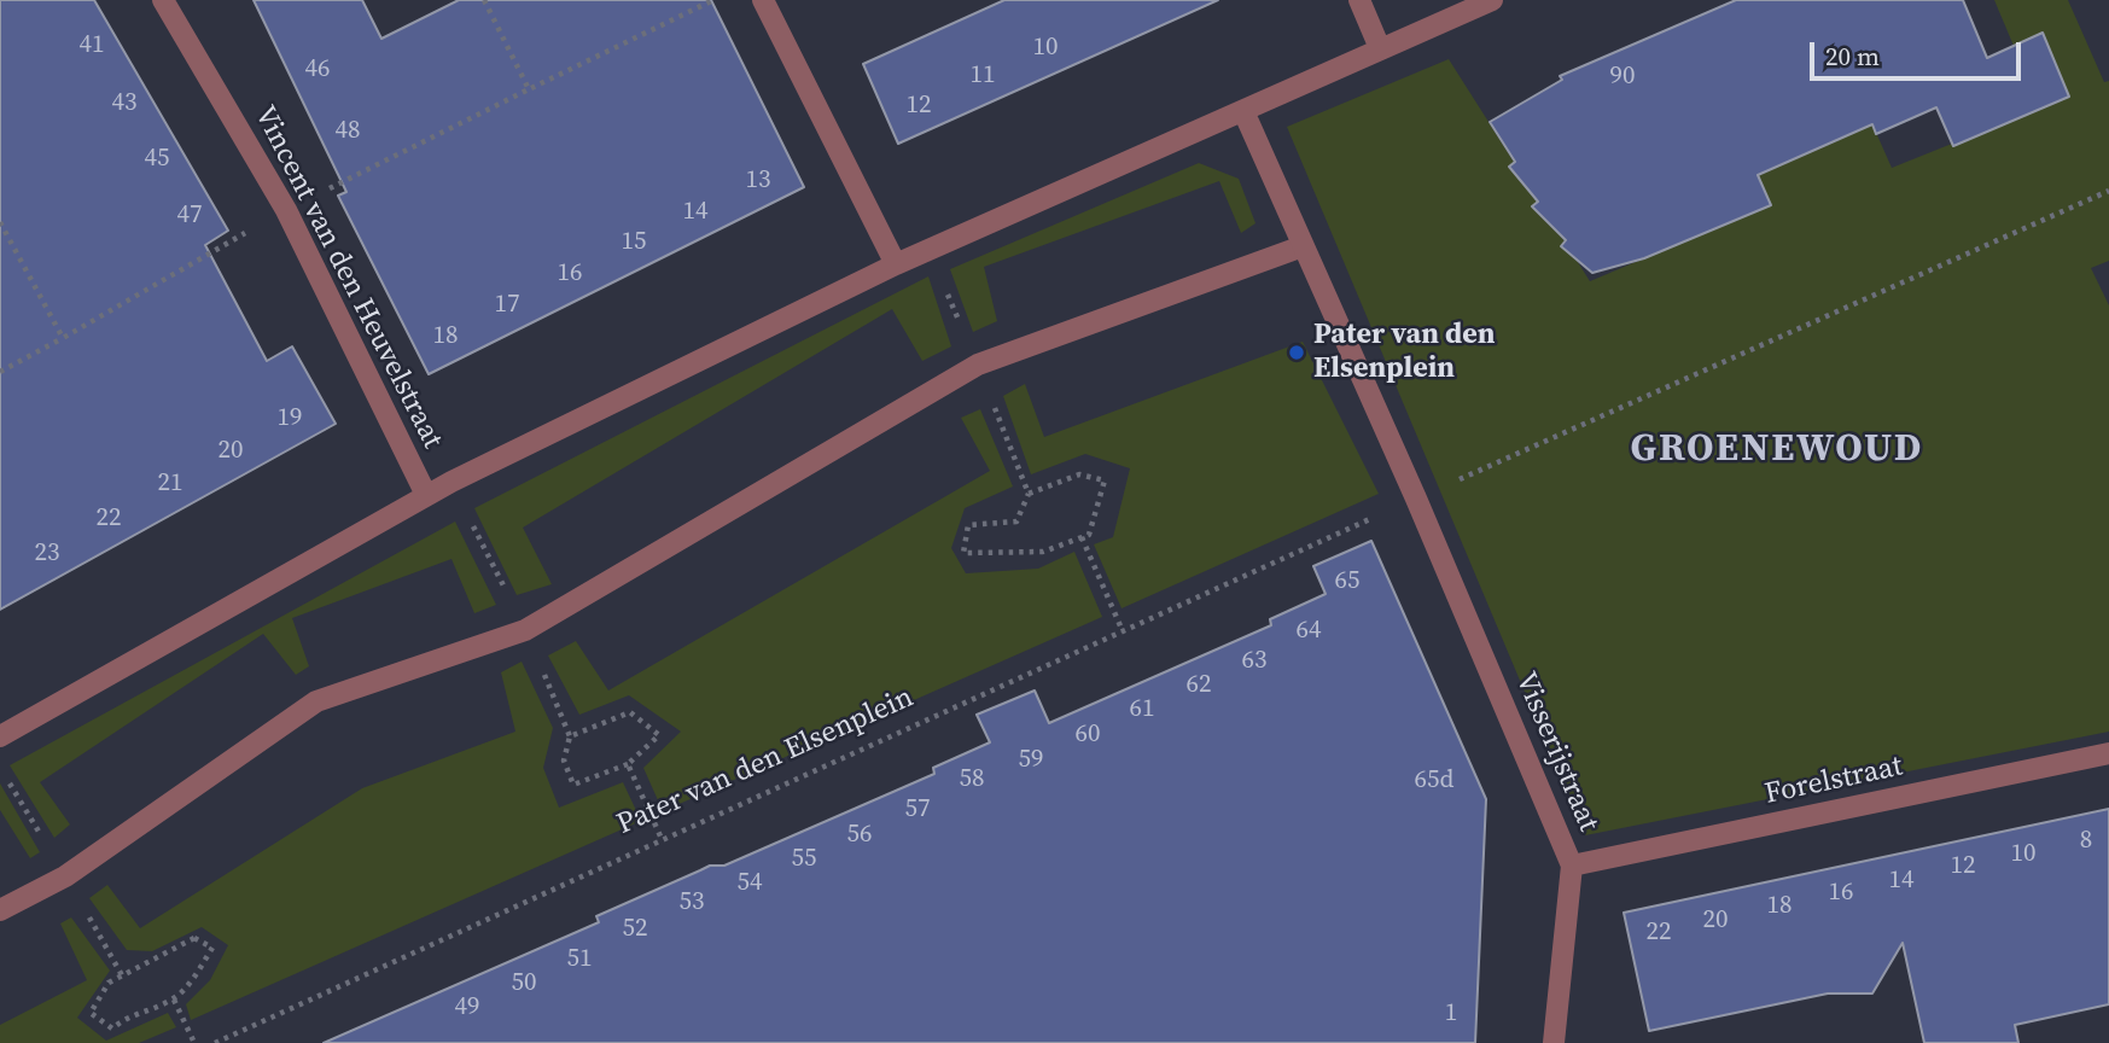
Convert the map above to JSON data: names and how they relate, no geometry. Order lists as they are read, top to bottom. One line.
{"streets":{"street":["Vincent van den Heuvelstraat","Visserijstraat","Forelstraat"],"path":["Pater van den Elsenplein"]},"crossings":[["Visserijstraat","Pater van den Elsenplein"],["Visserijstraat","Forelstraat"]],"districts":["GROENEWOUD"],"places":["Pater van den Elsenplein"],"house_numbers":["41","10","46","11","90","43","12","48","45","13","14","47","15","16","17","18","19","20","21","22","23","65","64","63","62","61","60","59","58","65d","57","56","8","10","55","12","14","54","16","53","18","20","52","22","51","50","49","1"],"scale_bar":"20 m"}
